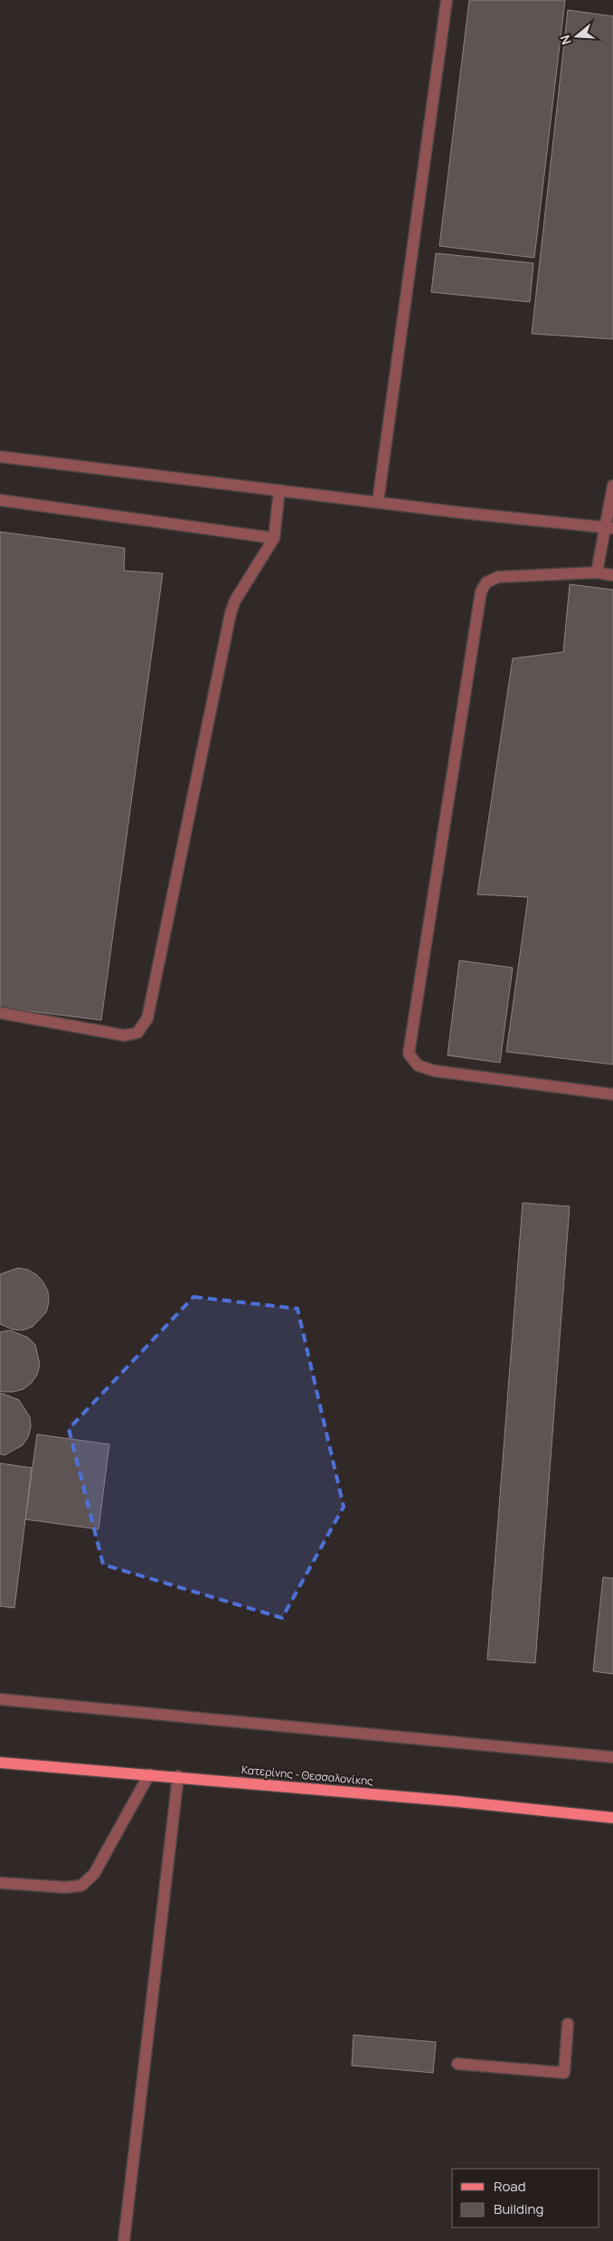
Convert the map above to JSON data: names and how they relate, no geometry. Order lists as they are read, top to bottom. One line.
{"streets":{"main road":["Κατερίνης - Θεσσαλονίκης"]},"legend":["Road","Building"],"north":"left"}
